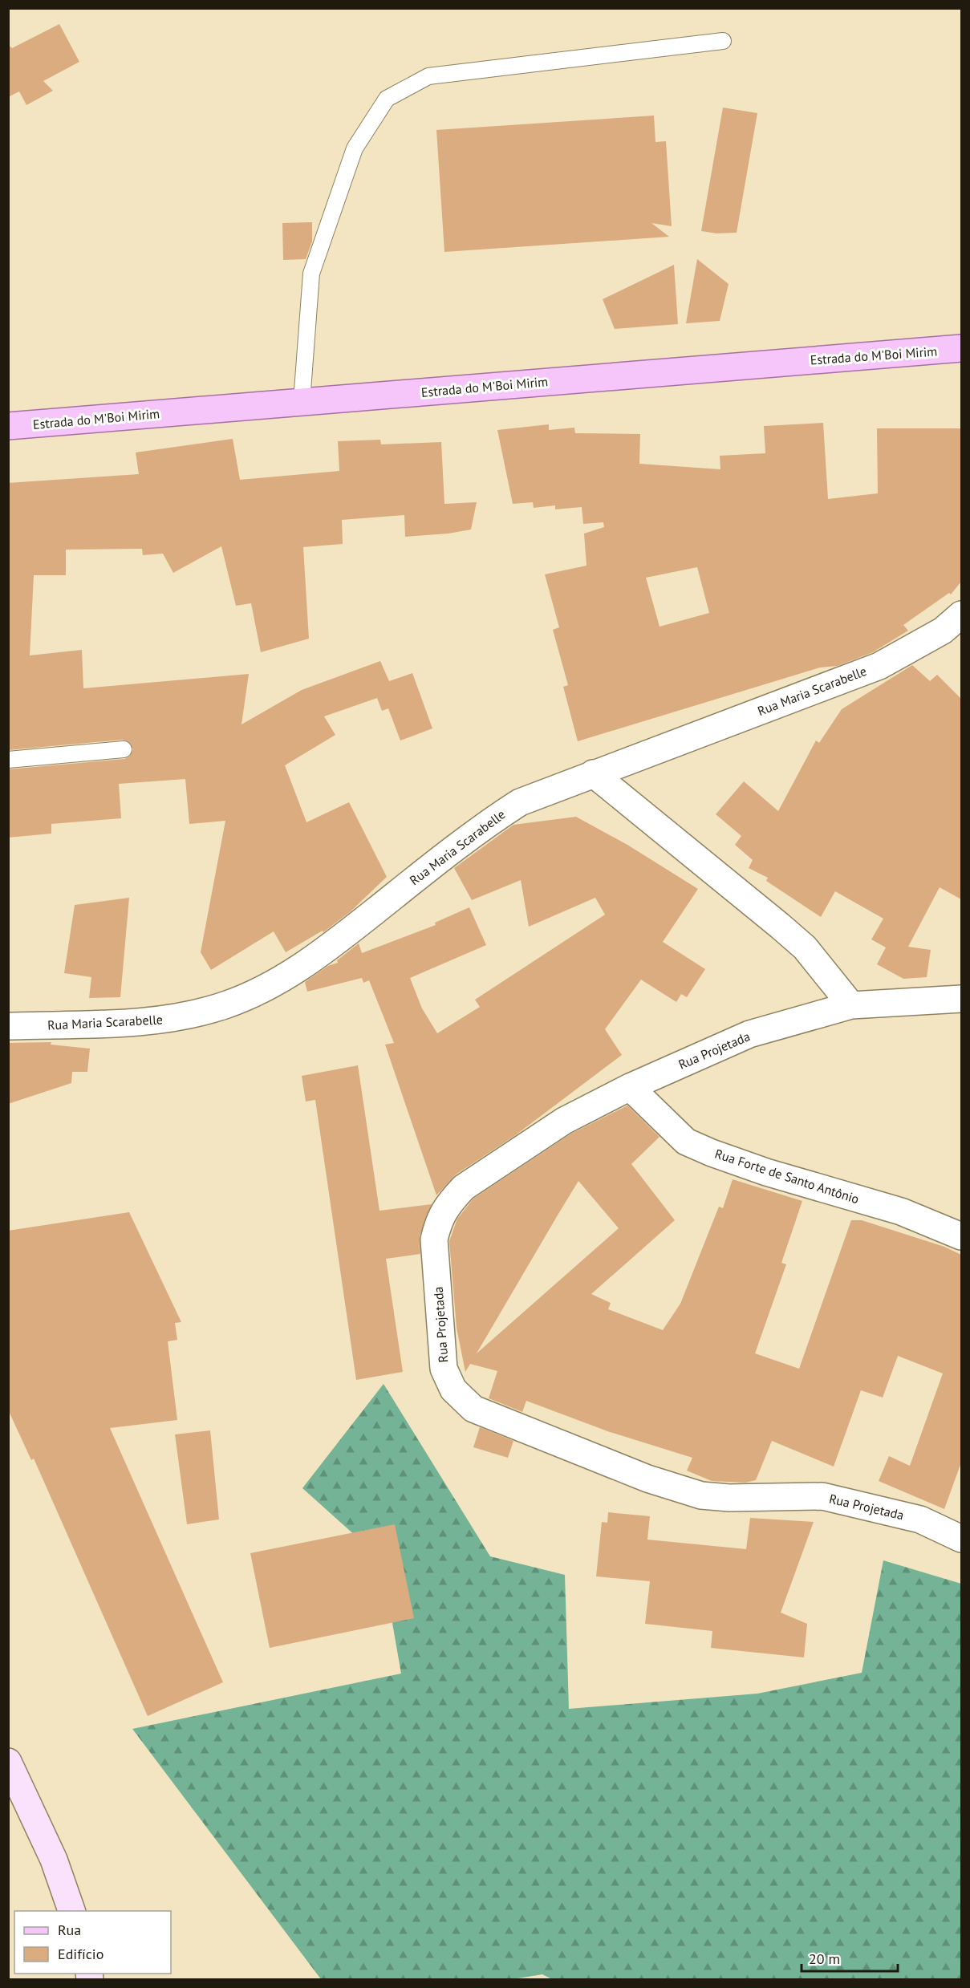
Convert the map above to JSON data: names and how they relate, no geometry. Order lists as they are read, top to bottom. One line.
{"streets":{"main road":["Estrada do M'Boi Mirim"],"street":["Rua Maria Scarabelle","Rua Projetada","Rua Forte de Santo Antônio"]},"crossings":[["Rua Projetada","Rua Forte de Santo Antônio"]],"legend":["Rua","Edifício"],"scale_bar":"20 m"}
